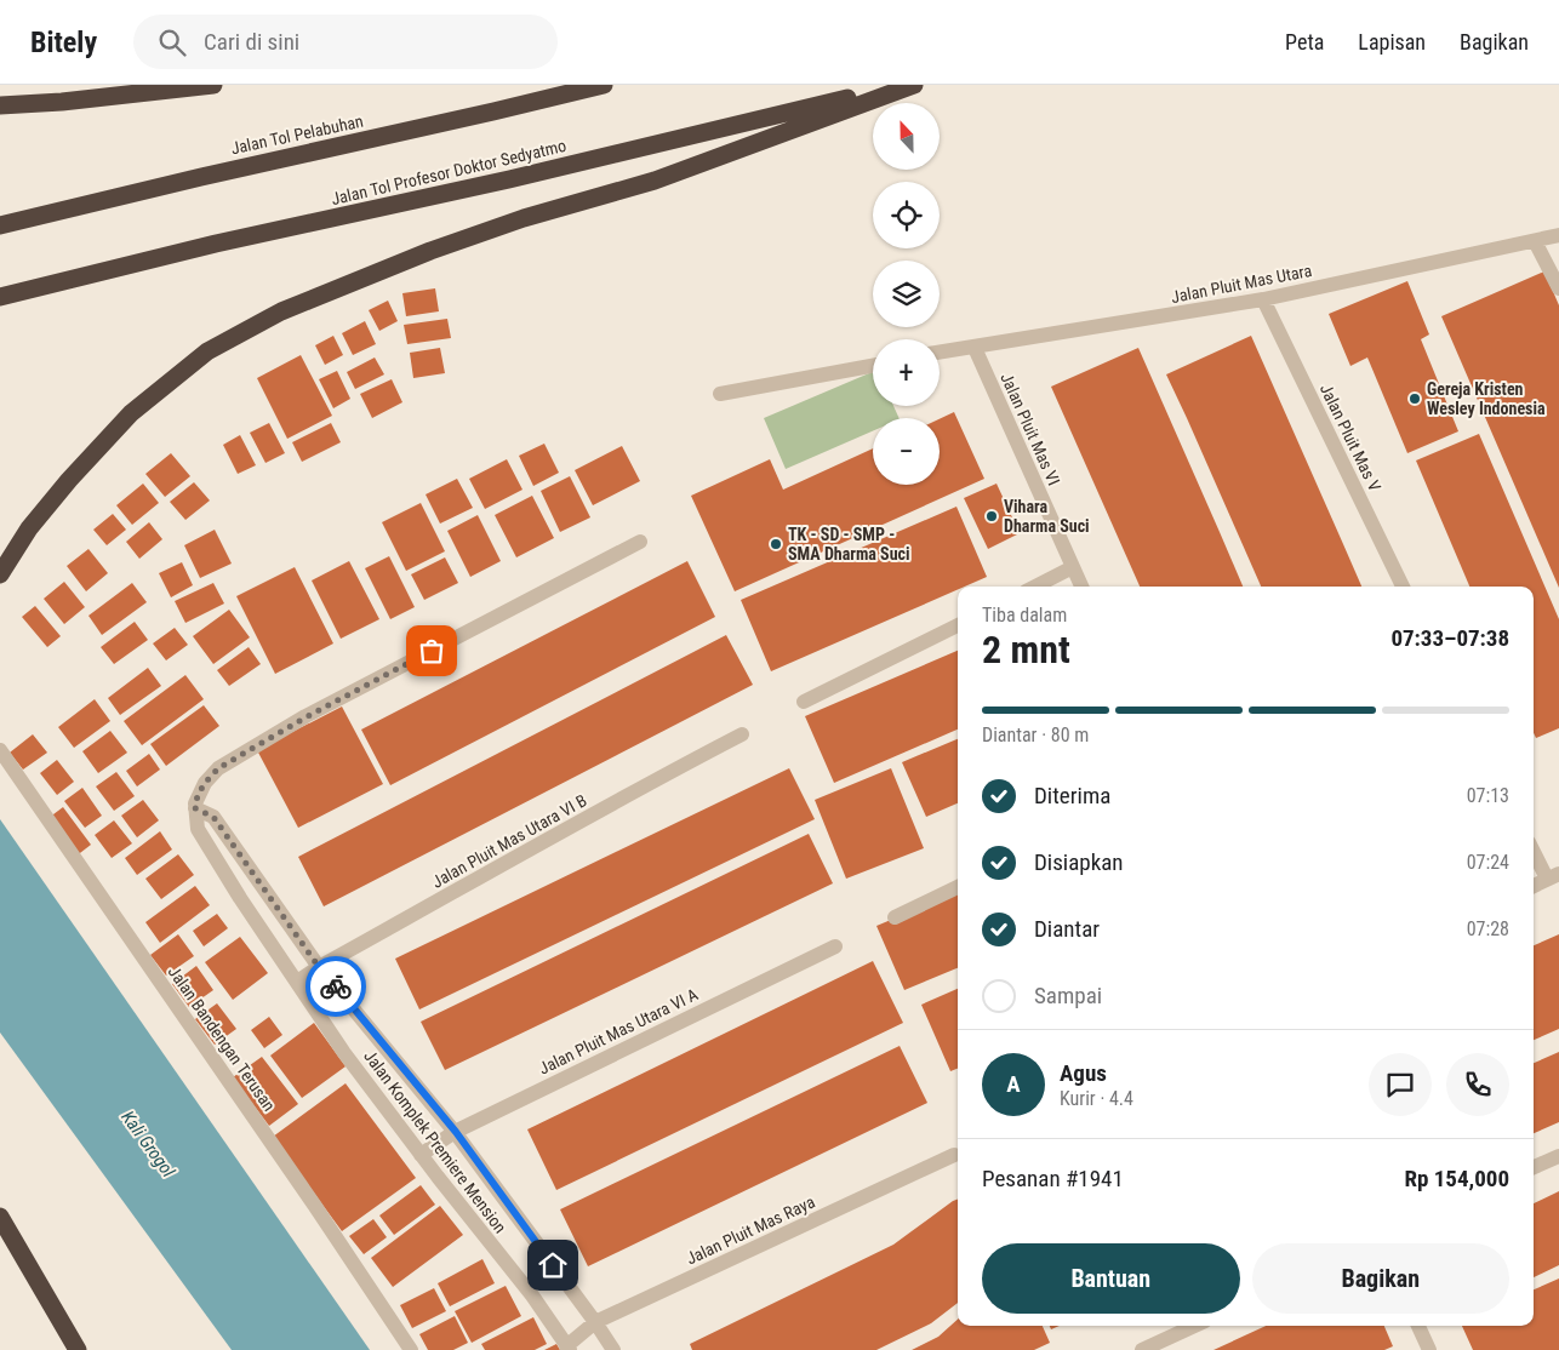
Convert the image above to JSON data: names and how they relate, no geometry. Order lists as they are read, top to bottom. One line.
{"streets":{"highway":["Jalan Tol Pelabuhan","Jalan Tol Profesor Doktor Sedyatmo"],"street":["Jalan Pluit Mas Utara","Jalan Pluit Mas VI","Jalan Pluit Mas V","Jalan Pluit Mas Utara VI B","Jalan Pluit Mas Utara VI A","Jalan Bandengan Terusan","Jalan Komplek Premiere Mension","Jalan Pluit Mas Raya"]},"crossings":[["Jalan Pluit Mas Utara","Jalan Pluit Mas VI"],["Jalan Pluit Mas Utara","Jalan Pluit Mas V"],["Jalan Pluit Mas Utara VI B","Jalan Komplek Premiere Mension"],["Jalan Pluit Mas Utara VI A","Jalan Komplek Premiere Mension"],["Jalan Komplek Premiere Mension","Jalan Pluit Mas Raya"]],"water":["Kali Grogol"],"places":["Gereja Kristen Wesley Indonesia","Vihara Dharma Suci","TK - SD - SMP - SMA Dharma Suci"],"north":"top","page":{"header":"Bitely","search":"Cari di sini","nav":["Peta","Lapisan","Bagikan"],"map_buttons":["+","−"],"heading":["2 mnt","Tiba dalam","07:33–07:38"],"panel":["Agus","Kurir · 4.4","Pesanan #1941","Rp 154,000"],"bar":"Diantar · 80 m","list":[["Diterima","07:13"],["Disiapkan","07:24"],["Diantar","07:28"],"Sampai"],"round":"A","buttons":["Bantuan","Bagikan"]}}
